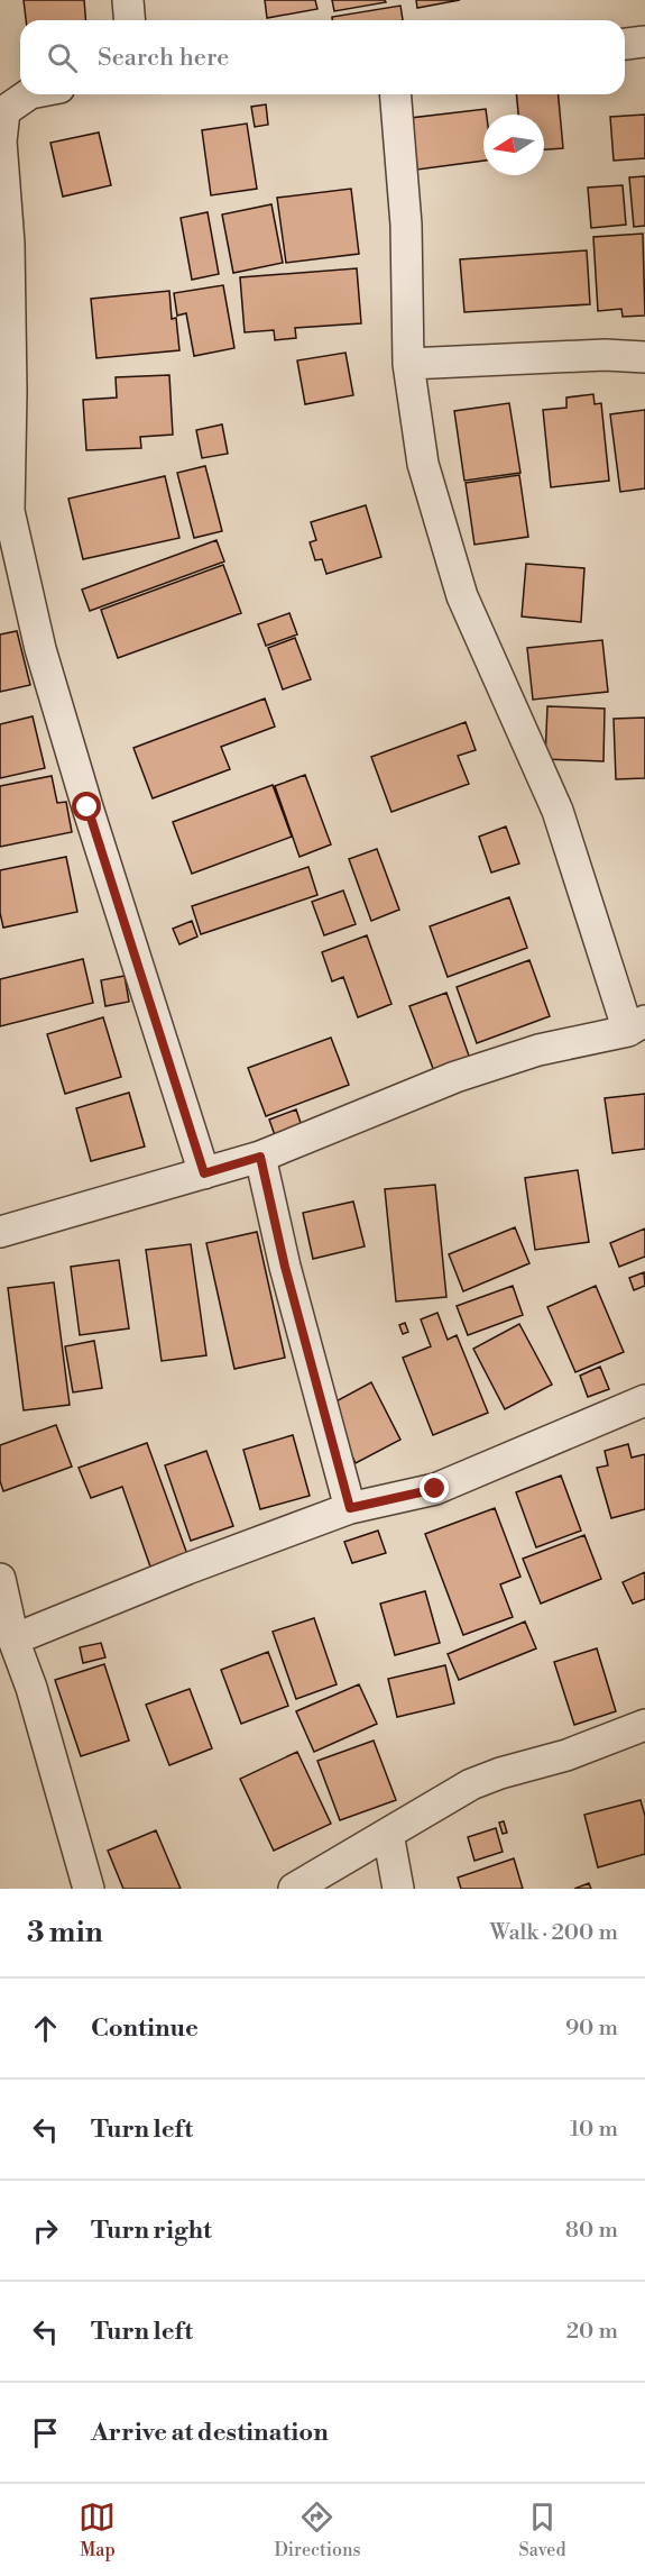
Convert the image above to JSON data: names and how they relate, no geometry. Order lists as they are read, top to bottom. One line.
{"north":"left","page":{"search":"Search here","heading":["3 min","Walk · 200 m"],"list":[["Continue","90 m"],["Turn left","10 m"],["Turn right","80 m"],["Turn left","20 m"],"Arrive at destination"],"nav":["Map","Directions","Saved"]}}
